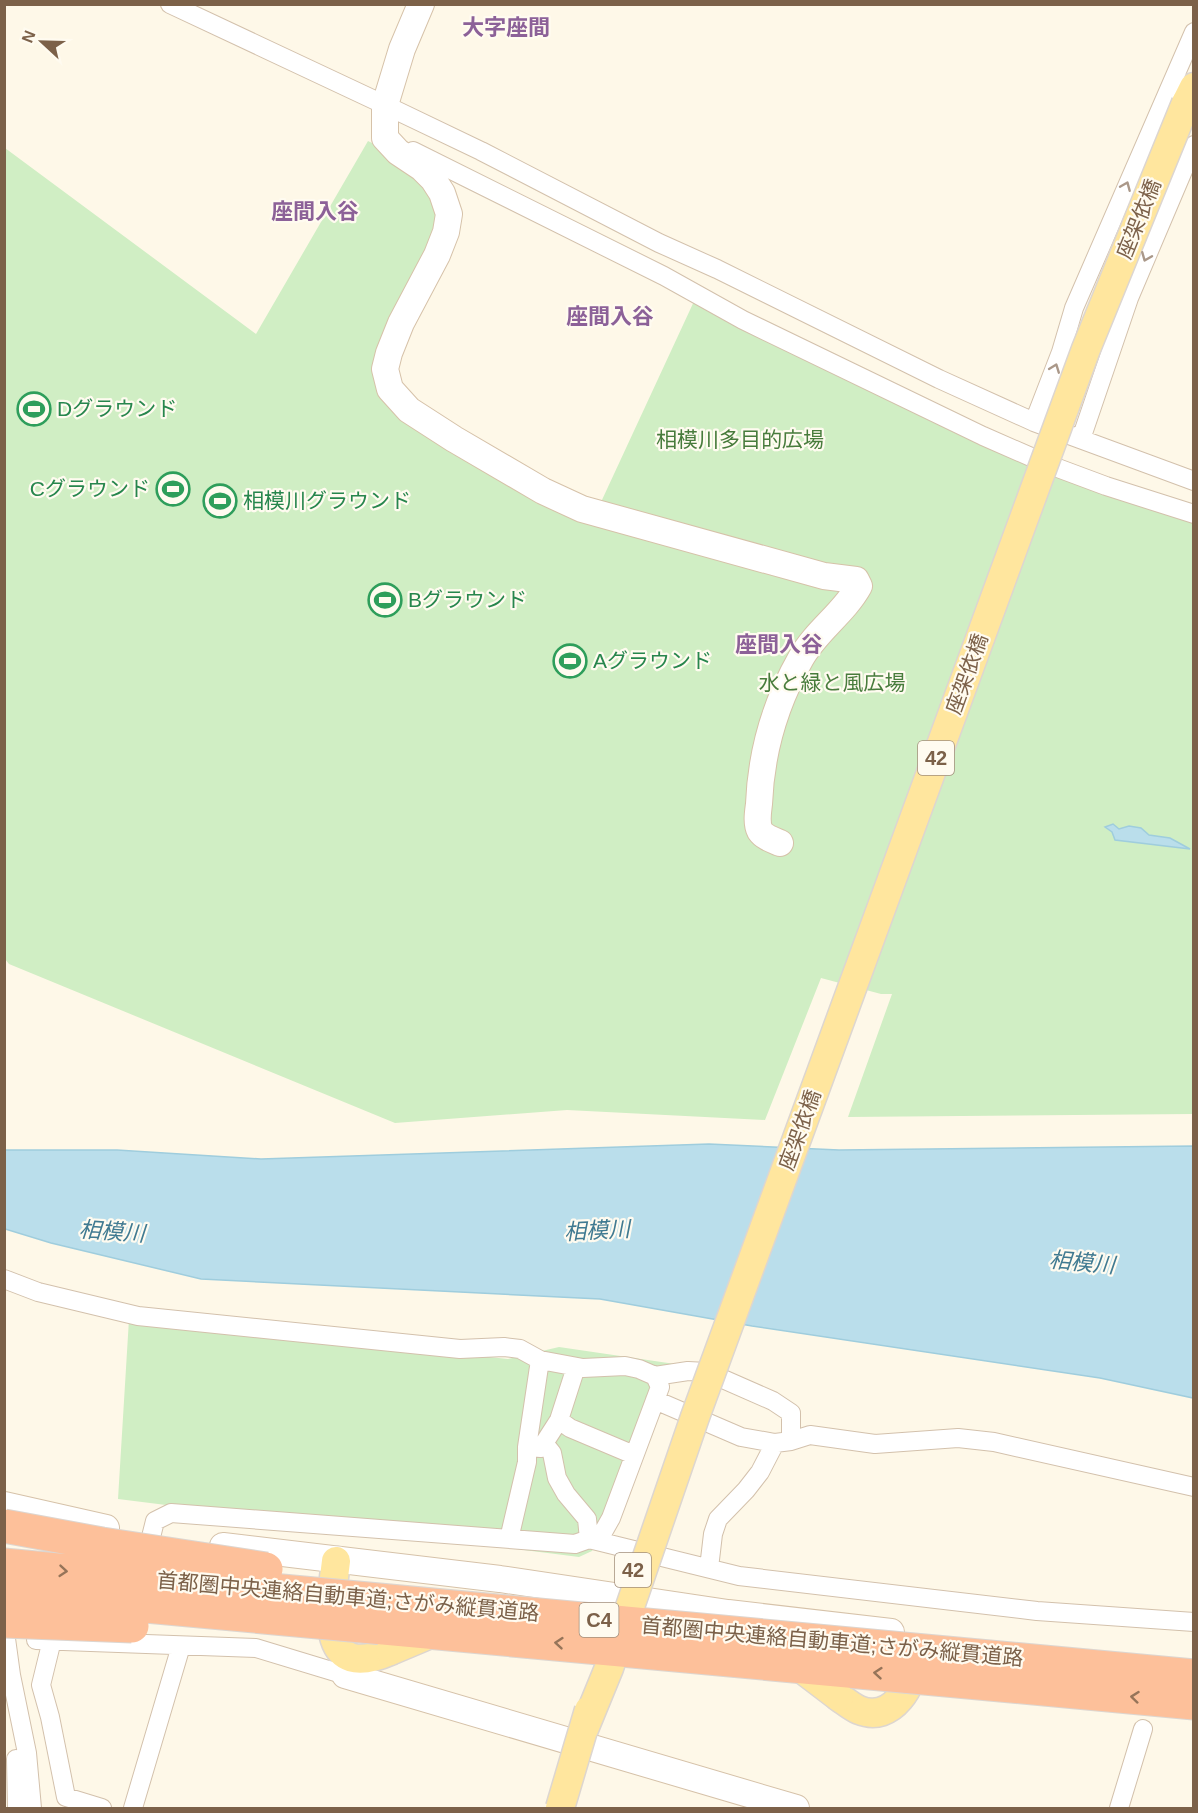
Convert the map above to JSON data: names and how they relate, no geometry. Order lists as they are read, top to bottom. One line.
{"streets":{"highway":["首都圏中央連絡自動車道;さがみ縦貫道路","C4"],"main road":["座架依橋","42"]},"districts":["大字座間","座間入谷","座間入谷","座間入谷"],"water":["相模川"],"parks":["相模川多目的広場","水と緑と風広場"],"places":{"sports":["Dグラウンド","Cグラウンド","相模川グラウンド","Bグラウンド","Aグラウンド"]},"north":"left"}
